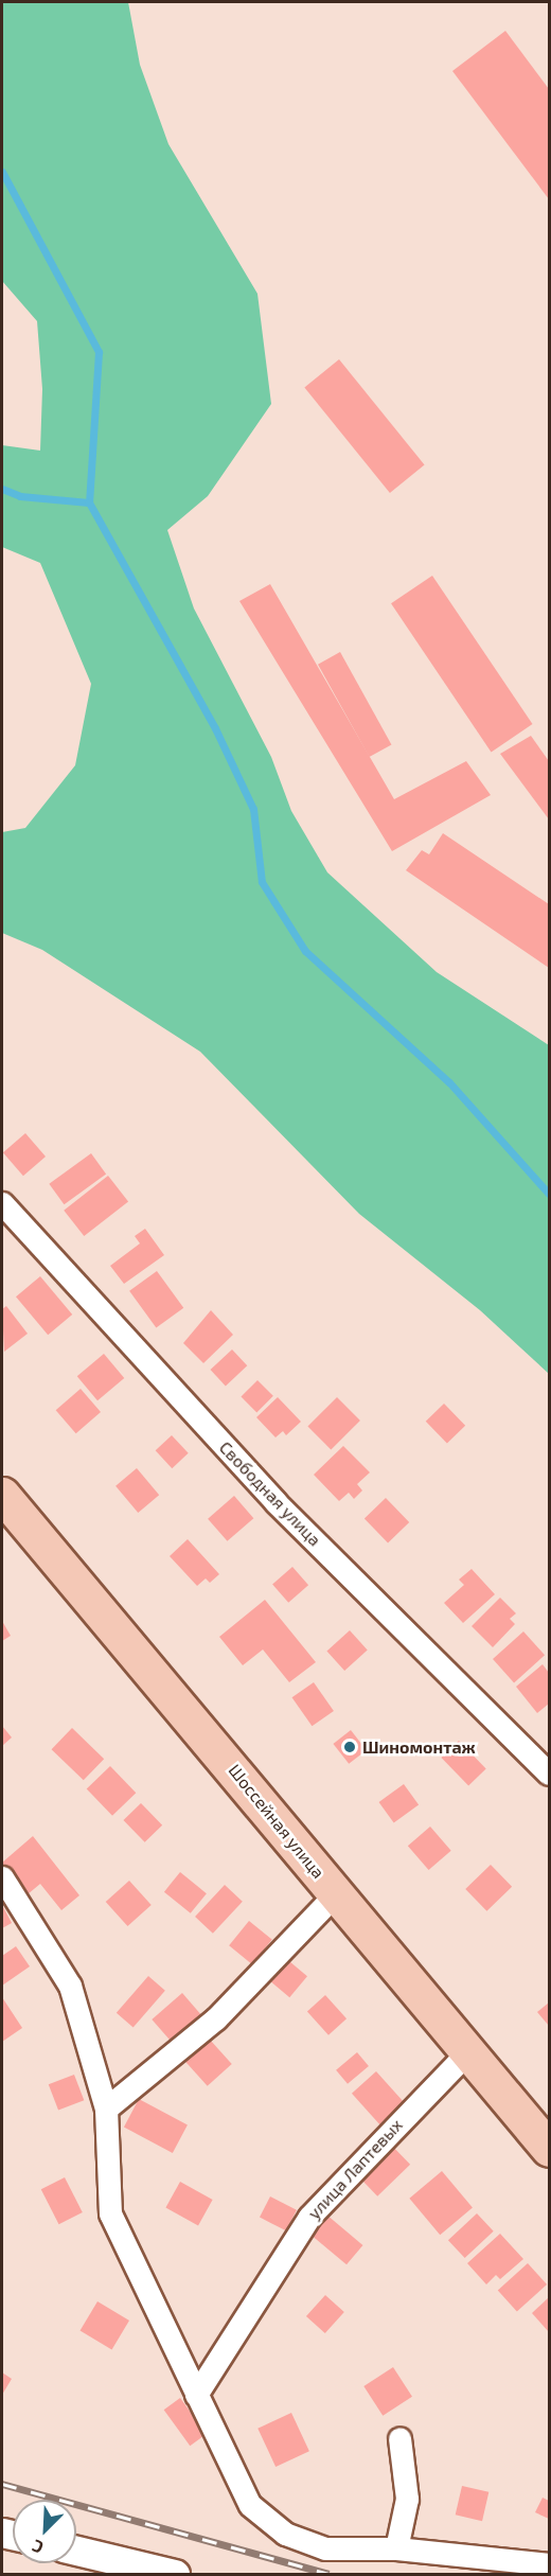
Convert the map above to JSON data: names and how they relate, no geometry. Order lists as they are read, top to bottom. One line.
{"streets":{"main road":["Шоссейная улица"],"street":["Свободная улица","улица Лаптевых"]},"crossings":[["Шоссейная улица","улица Лаптевых"]],"places":["Шиномонтаж"],"north":"bottom left"}
